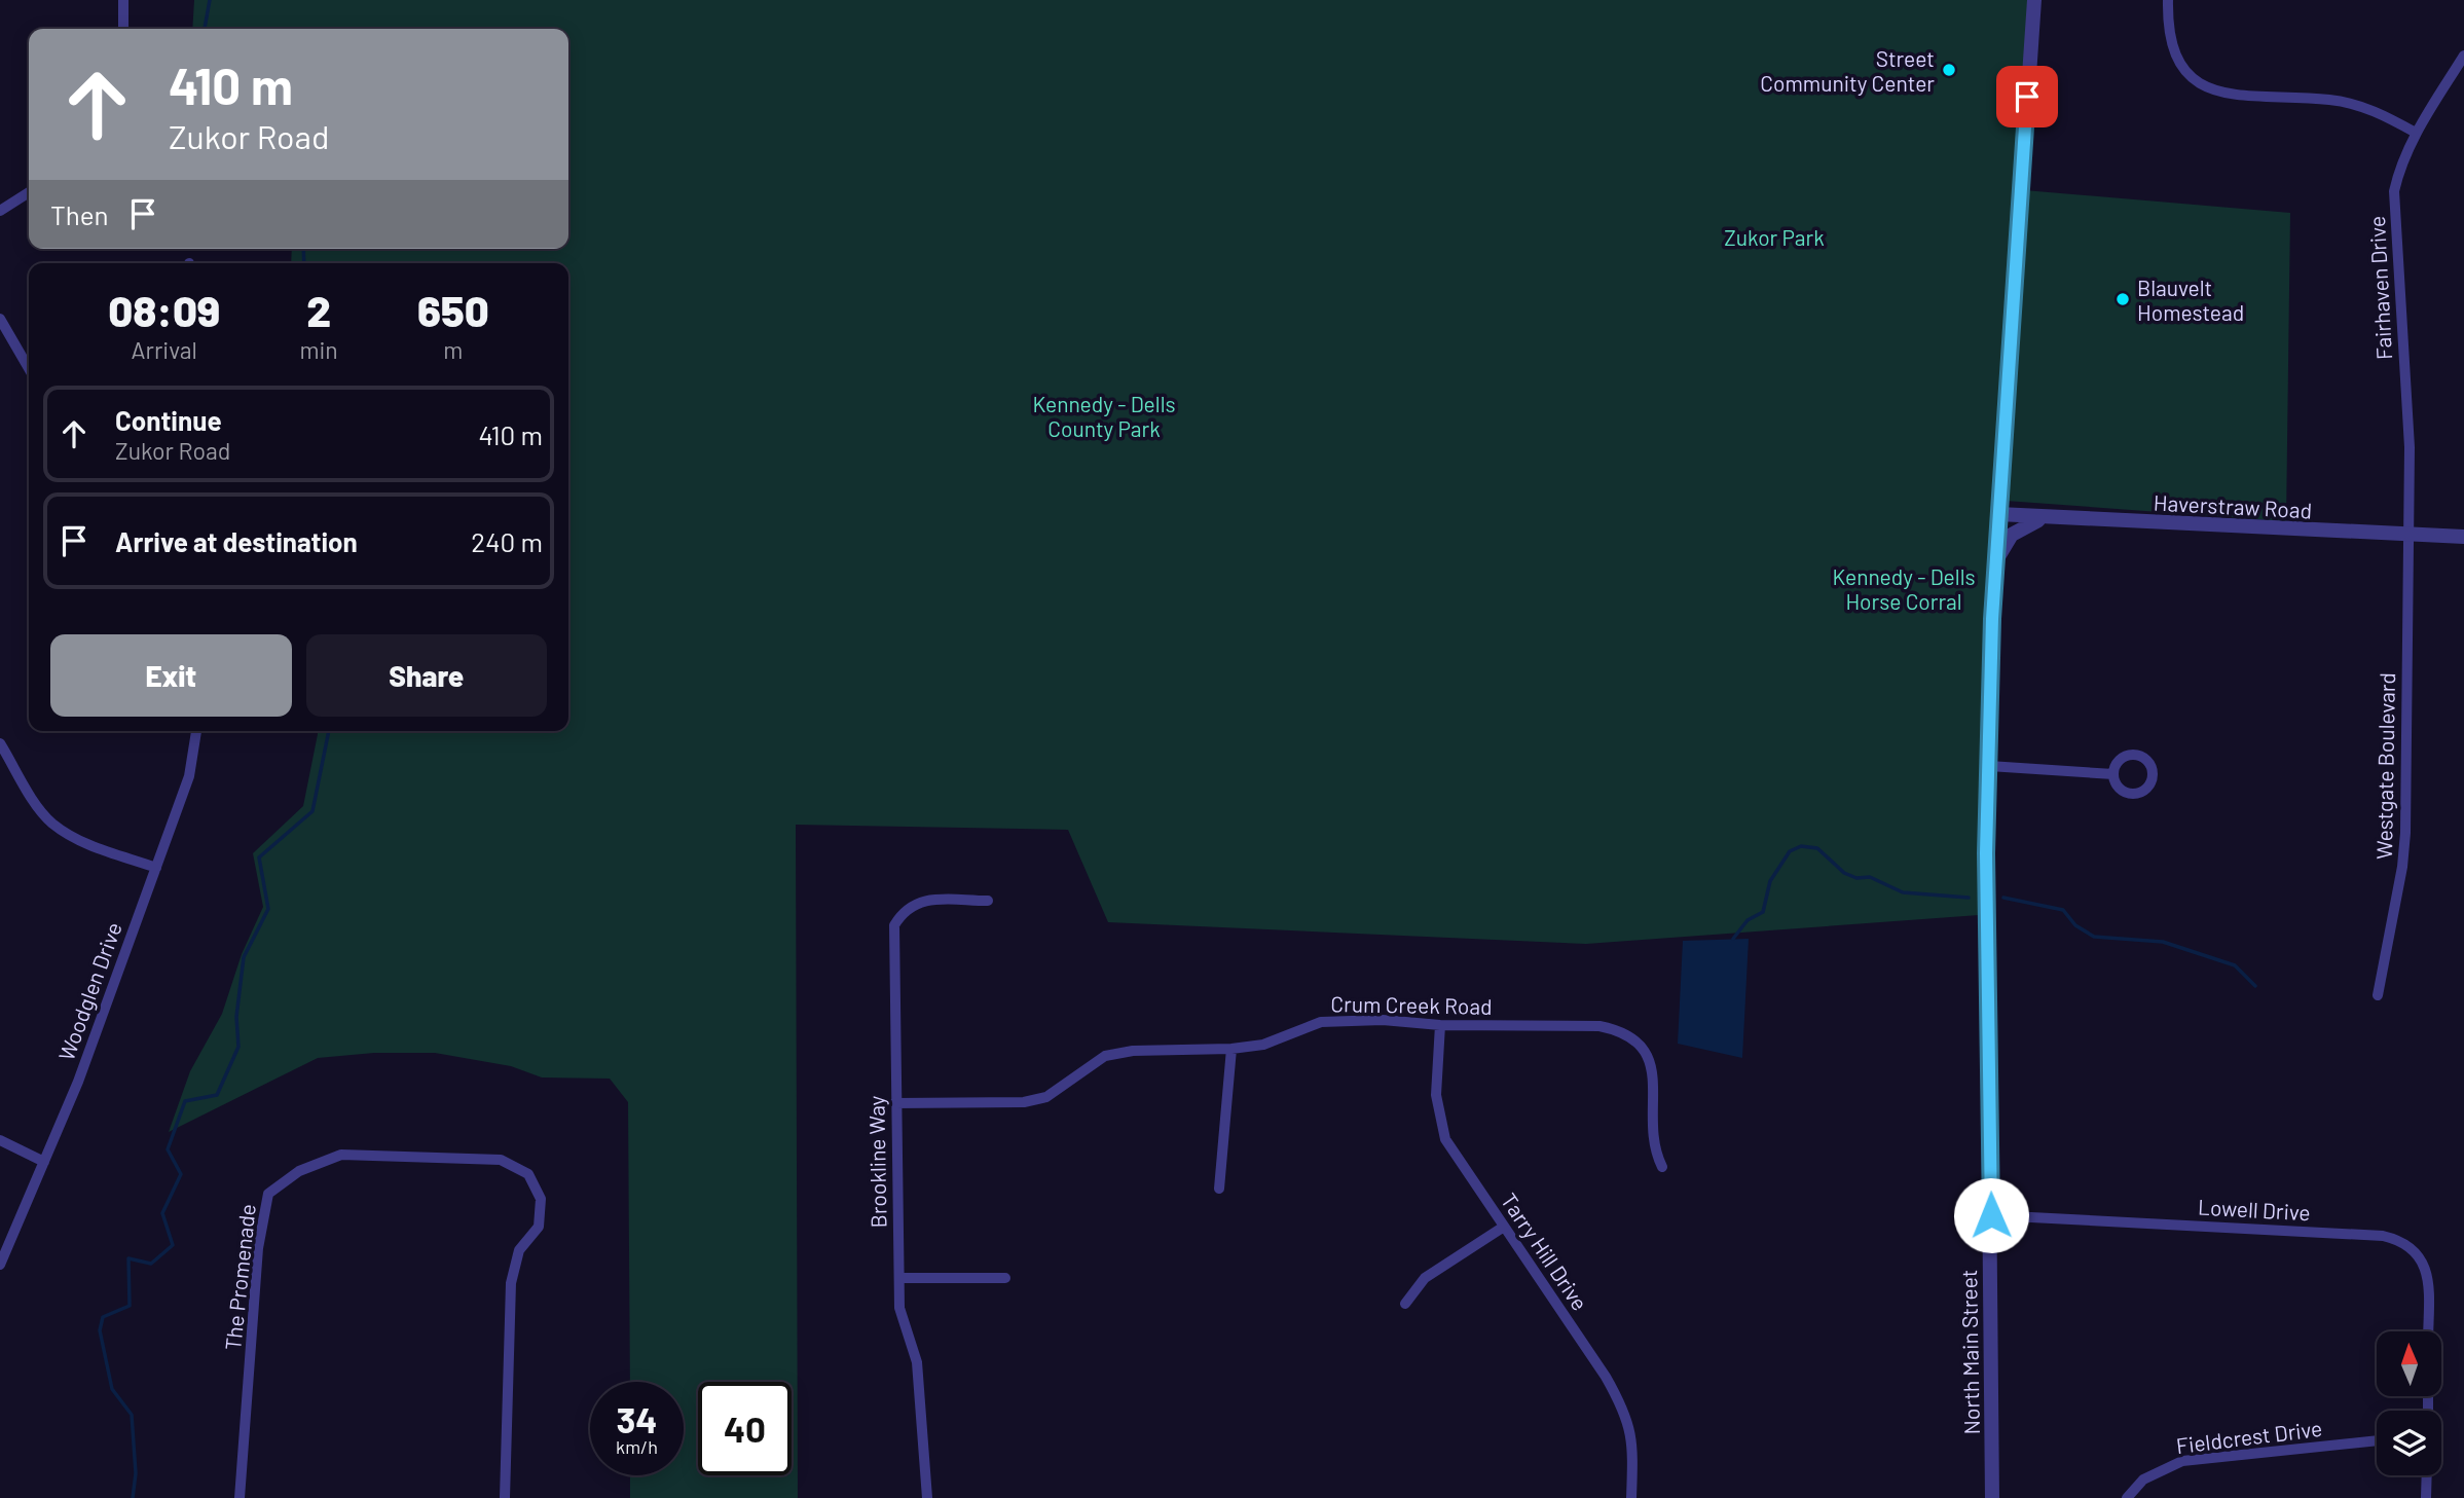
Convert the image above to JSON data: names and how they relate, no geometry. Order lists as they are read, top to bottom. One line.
{"streets":{"street":["Fairhaven Drive","Haverstraw Road","Westgate Boulevard","Woodglen Drive","Crum Creek Road","Brookline Way","Lowell Drive","Tarry Hill Drive","The Promenade","North Main Street","Fieldcrest Drive"]},"crossings":[["Fairhaven Drive","Haverstraw Road"],["Fairhaven Drive","Westgate Boulevard"],["Haverstraw Road","Westgate Boulevard"],["Haverstraw Road","North Main Street"],["Crum Creek Road","Brookline Way"],["Crum Creek Road","Tarry Hill Drive"],["Lowell Drive","North Main Street"]],"parks":["Zukor Park","Kennedy - Dells County Park","Kennedy - Dells Horse Corral"],"places":["Street Community Center","Blauvelt Homestead"],"north":"top","page":{"turn":["410 m","Zukor Road"],"then":"Then","eta":["08:09","Arrival","2","min","650","m"],"list":[{"name":"Continue","note":"Zukor Road","value":"410 m"},{"name":"Arrive at destination","value":"240 m"}],"buttons":["Exit","Share"],"speed":"34 km/h","limit":"40"}}
